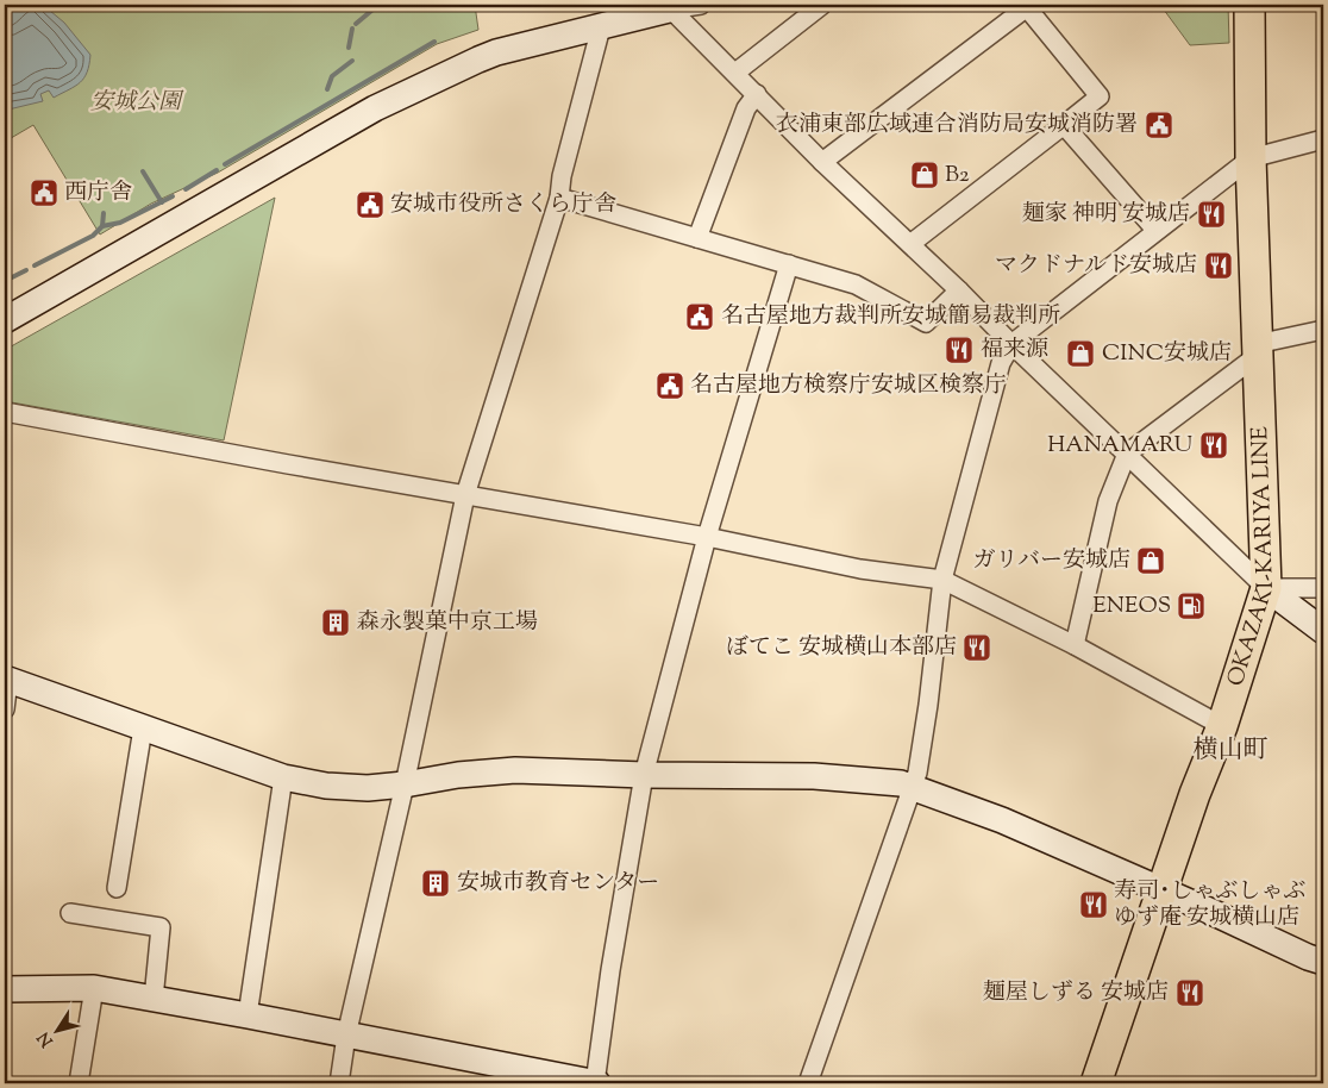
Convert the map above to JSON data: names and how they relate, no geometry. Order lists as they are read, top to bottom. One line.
{"streets":{"main road":["OKAZAKI-KARIYA LINE"]},"districts":["横山町"],"parks":["安城公園"],"places":{"public building":["衣浦東部広域連合消防局安城消防署","西庁舎","安城市役所さくら庁舎","名古屋地方裁判所安城簡易裁判所","名古屋地方検察庁安城区検察庁"],"shop":["B2","CINC安城店","ガリバー安城店"],"restaurant":["麺家 神明 安城店","マクドナルド安城店","福来源","HANAMARU","ぼてこ 安城横山本部店","寿司･しゃぶしゃぶ ゆず庵 安城横山店","麺屋しずる 安城店"],"fuel station":["ENEOS"],"building":["森永製菓中京工場","安城市教育センター"]},"north":"bottom left"}
